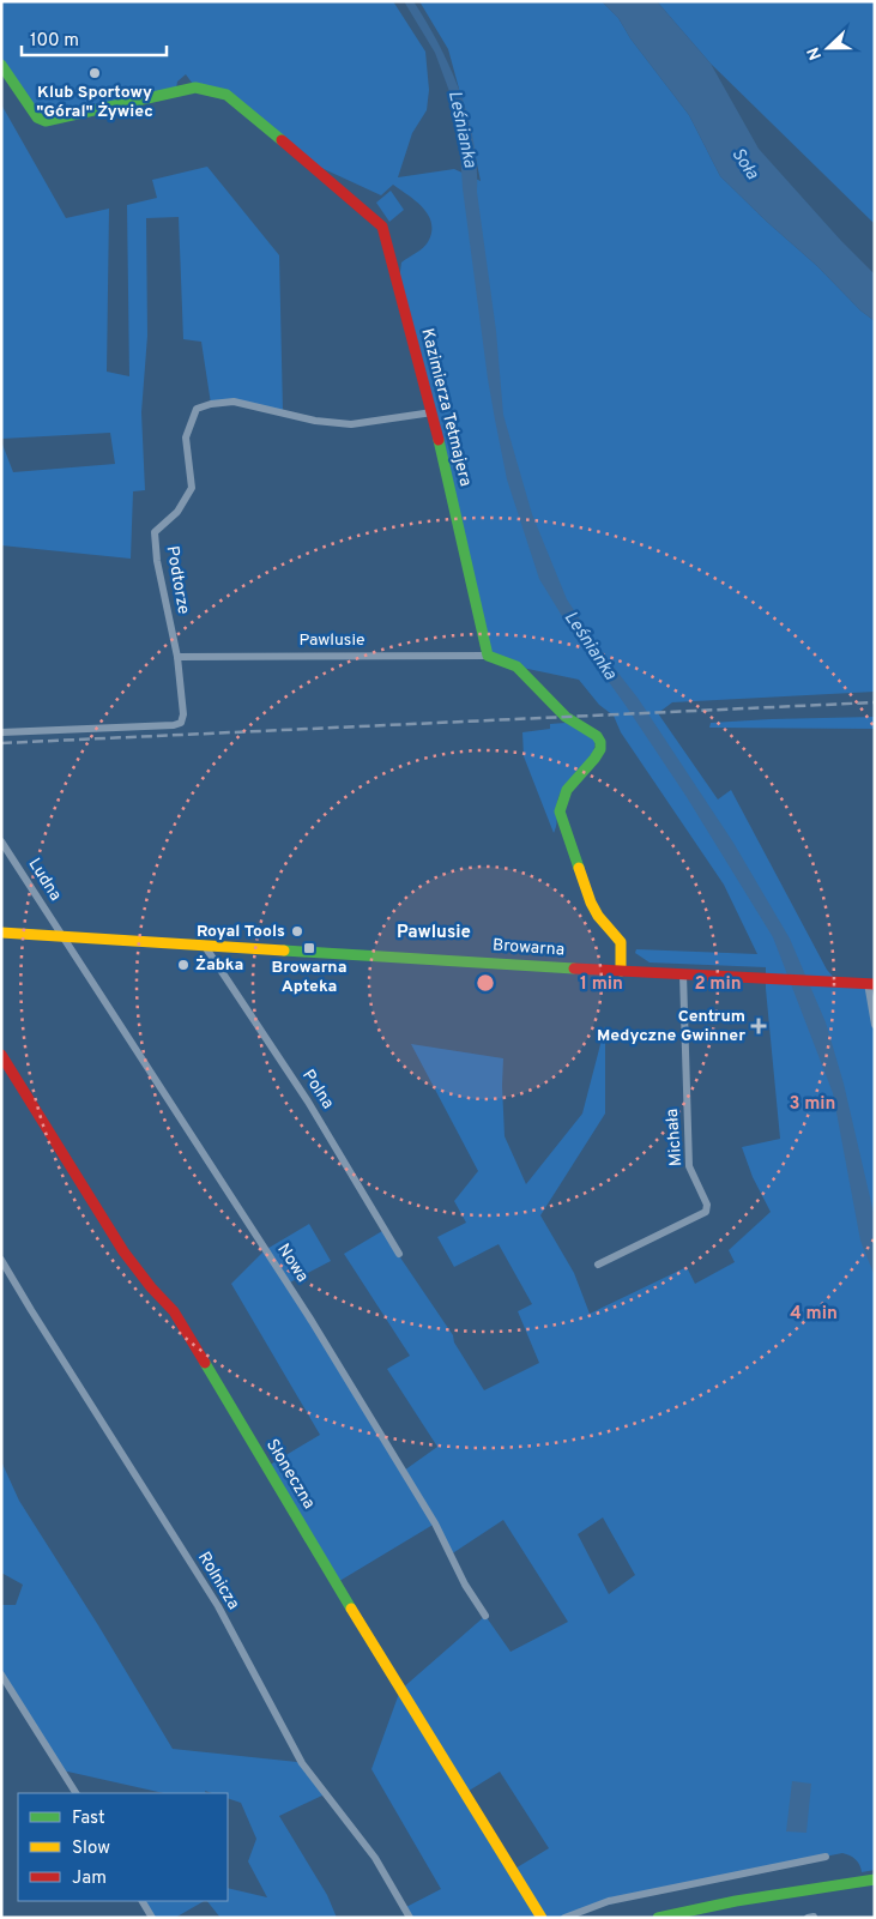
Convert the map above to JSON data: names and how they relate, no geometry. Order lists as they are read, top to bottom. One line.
{"streets":{"main road":["Kazimierza Tetmajera","Browarna","Słoneczna"],"street":["Podtorze","Pawlusie","Ludna","Polna","Michała","Nowa","Rolnicza"]},"crossings":[["Kazimierza Tetmajera","Podtorze"],["Kazimierza Tetmajera","Pawlusie"],["Podtorze","Pawlusie"],["Ludna","Browarna"],["Ludna","Nowa"],["Browarna","Polna"],["Browarna","Michała"],["Browarna","Nowa"]],"districts":["Pawlusie"],"water":["Leśnianka","Soła"],"places":{"other":["Klub Sportowy \"Góral\" Żywiec","Royal Tools","Żabka"],"transit":["Browarna Apteka"],"health":["Centrum Medyczne Gwinner"]},"legend":["Fast","Slow","Jam"],"scale_bar":"100 m","north":"left","rings":["1 min","2 min","3 min","4 min"]}
